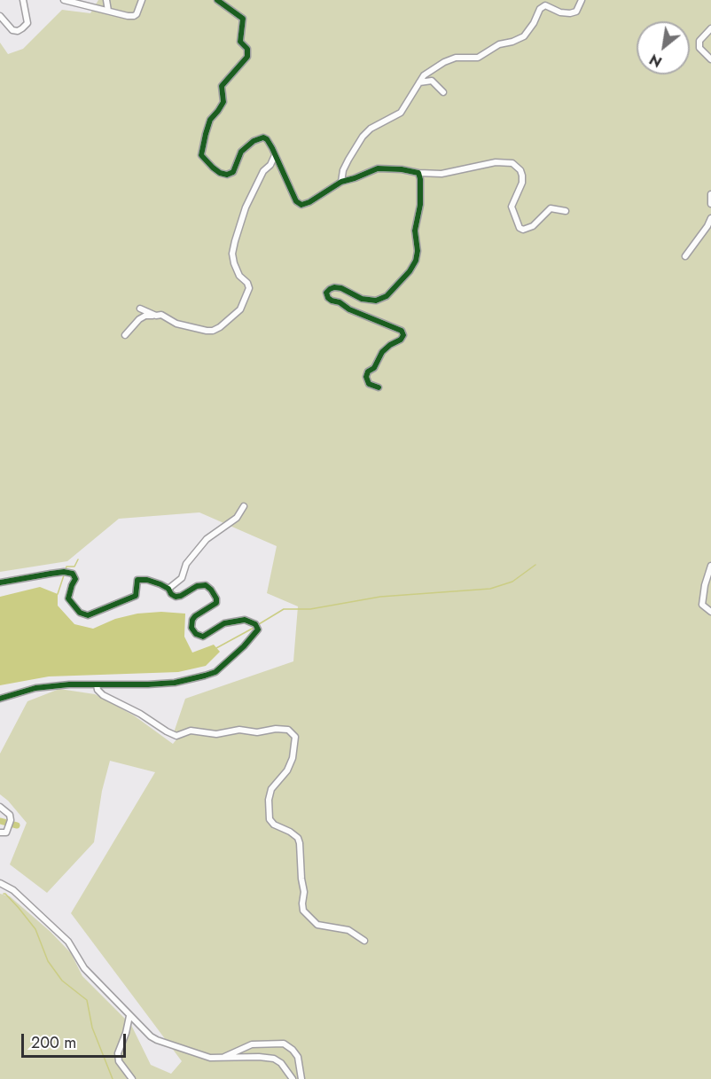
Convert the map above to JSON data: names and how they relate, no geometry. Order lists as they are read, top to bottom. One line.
{"scale_bar":"200 m","north":"bottom left"}
